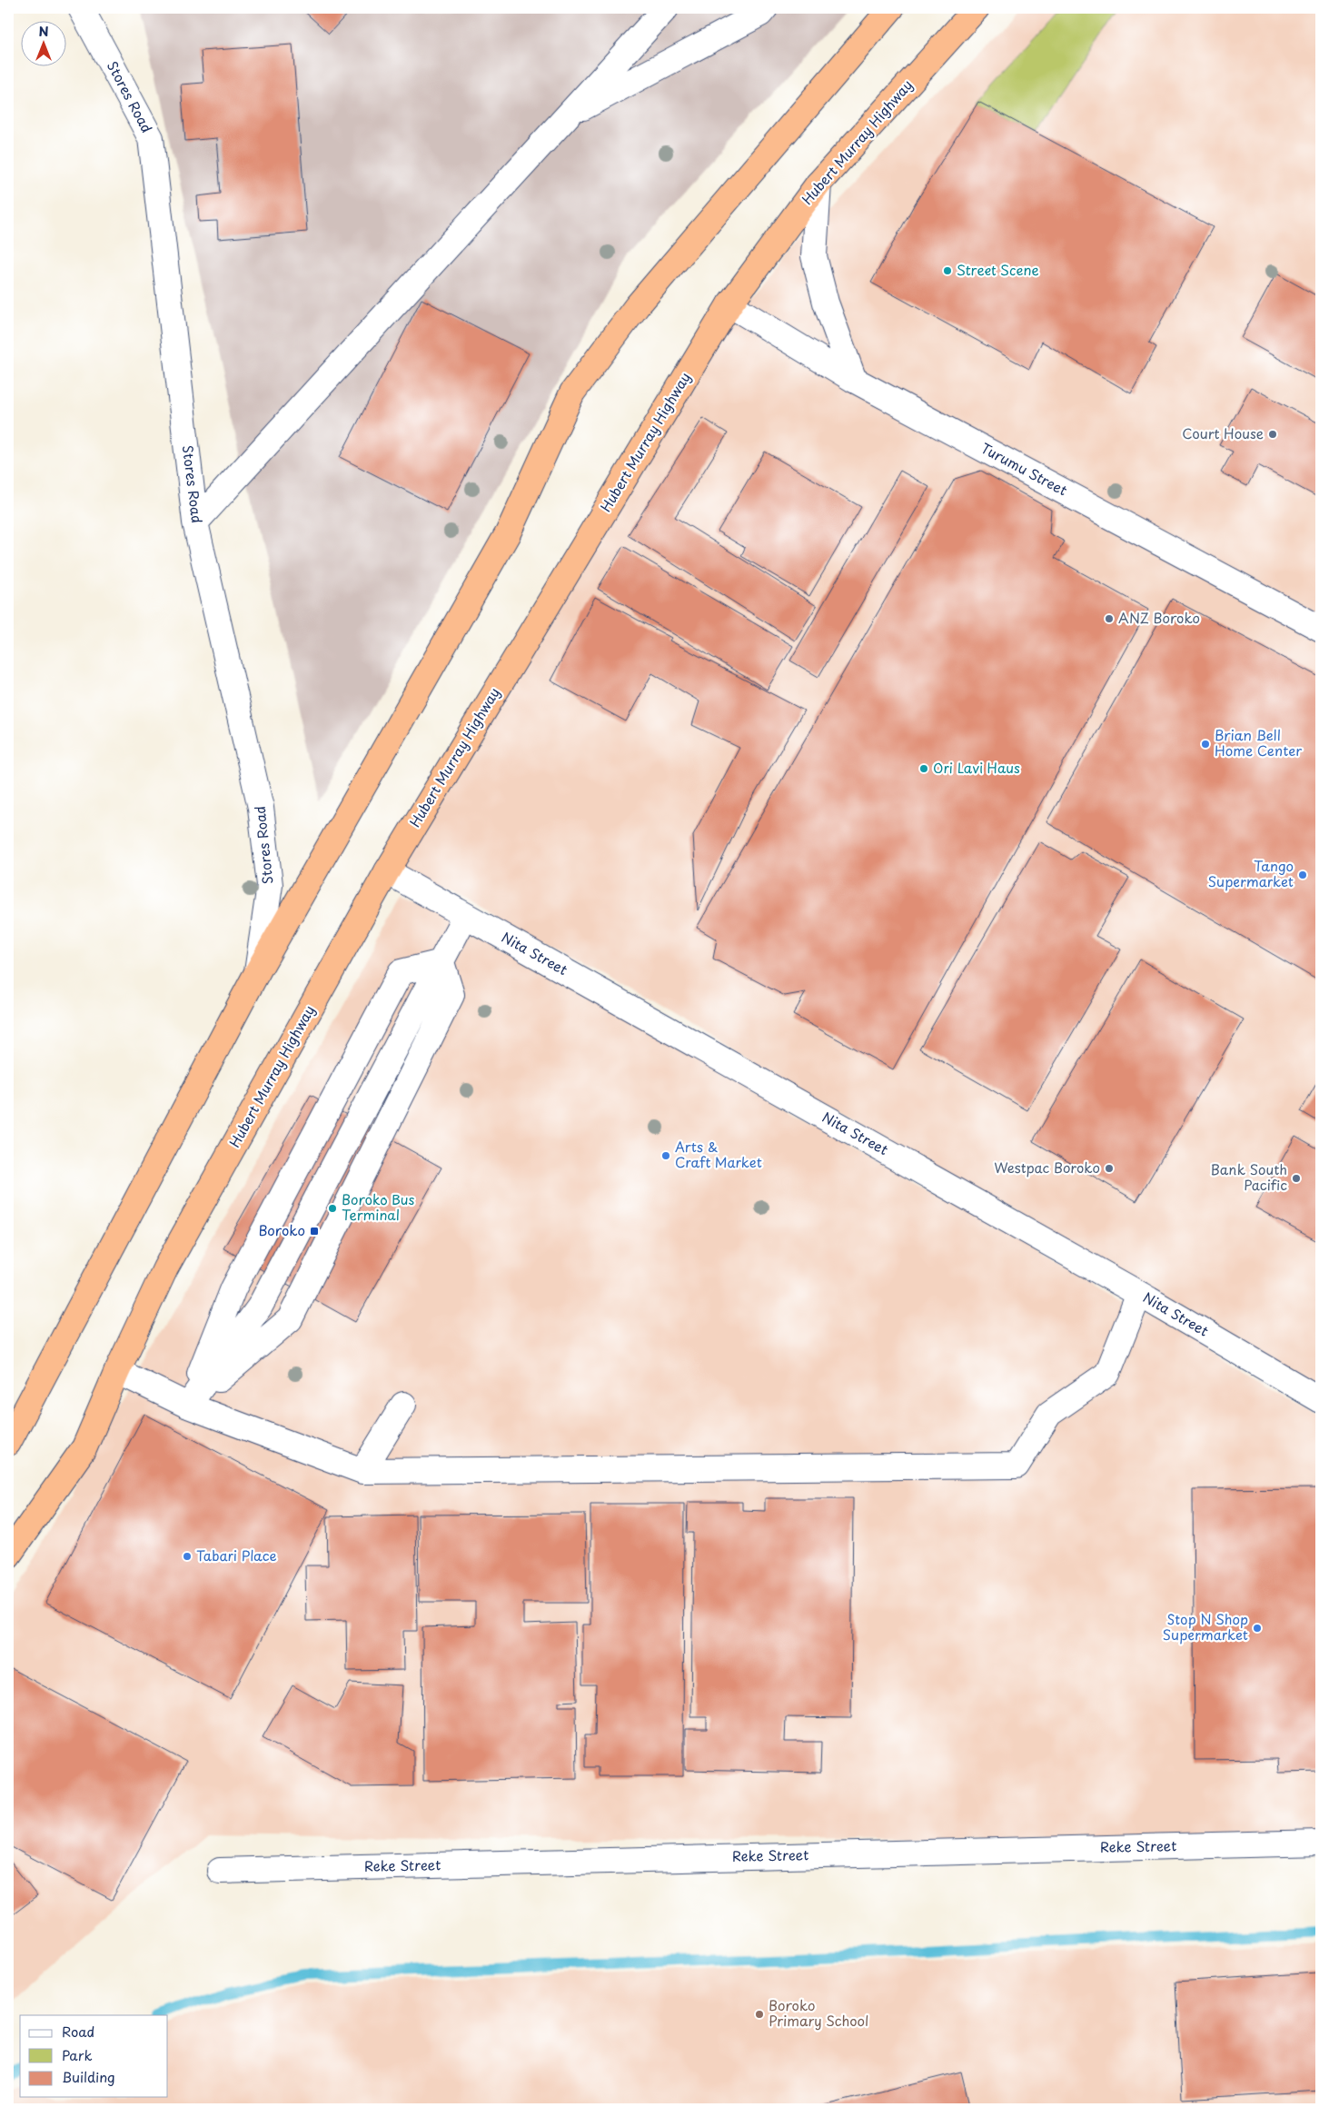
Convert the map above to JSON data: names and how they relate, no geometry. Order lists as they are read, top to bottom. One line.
{"streets":{"highway":["Hubert Murray Highway"],"street":["Stores Road","Turumu Street","Nita Street","Reke Street"]},"crossings":[["Hubert Murray Highway","Turumu Street"],["Hubert Murray Highway","Nita Street"]],"places":{"other":["Street Scene","Court House","ANZ Boroko","Brian Bell Home Center","Ori Lavi Haus","Tango Supermarket","Arts & Craft Market","Westpac Boroko","Bank South Pacific","Boroko Bus Terminal","Tabari Place","Stop N Shop Supermarket","Boroko Primary School"],"transit":["Boroko"]},"legend":["Road","Park","Building"],"north":"top"}
